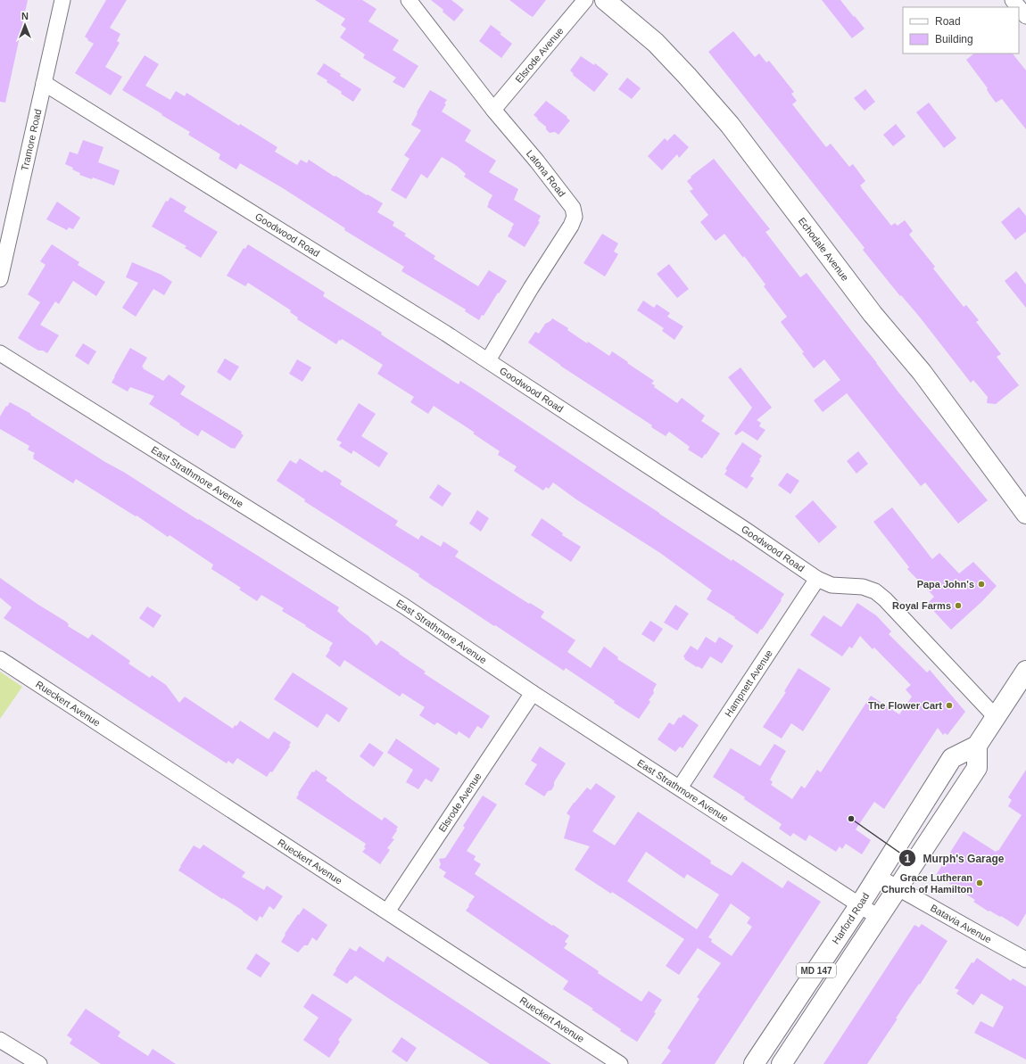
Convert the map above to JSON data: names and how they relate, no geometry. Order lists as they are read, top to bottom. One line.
{"streets":{"main road":["Echodale Avenue","Harford Road","MD 147"],"street":["Elsrode Avenue","Tramore Road","Latona Road","Goodwood Road","East Strathmore Avenue","Hampnett Avenue","Rueckert Avenue","Batavia Avenue"]},"crossings":[["Elsrode Avenue","Latona Road"],["Elsrode Avenue","East Strathmore Avenue"],["Elsrode Avenue","Rueckert Avenue"],["Tramore Road","Goodwood Road"],["Latona Road","Goodwood Road"],["Goodwood Road","Hampnett Avenue"],["East Strathmore Avenue","Hampnett Avenue"],["East Strathmore Avenue","Harford Road"],["East Strathmore Avenue","MD 147"],["Harford Road","Batavia Avenue"],["Harford Road","MD 147"],["Batavia Avenue","MD 147"]],"places":["Papa John's","Royal Farms","The Flower Cart","Murph's Garage","Grace Lutheran Church of Hamilton"],"legend":["Road","Building"],"north":"top"}
